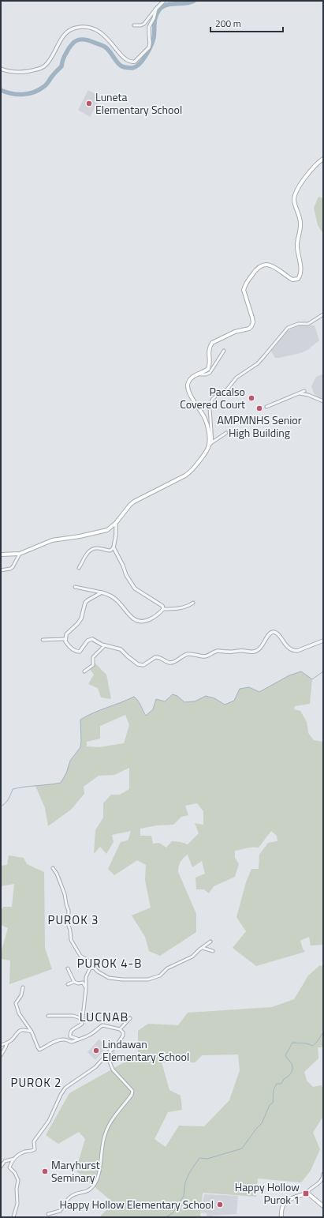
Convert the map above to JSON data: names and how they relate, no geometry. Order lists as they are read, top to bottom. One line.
{"districts":["PUROK 3","PUROK 4-B","LUCNAB","PUROK 2"],"places":{"other":["Luneta Elementary School","Pacalso Covered Court","AMPMNHS Senior High Building","Lindawan Elementary School","Maryhurst Seminary","Happy Hollow Elementary School"],"transit":["Happy Hollow Purok 1"]},"scale_bar":"200 m"}
